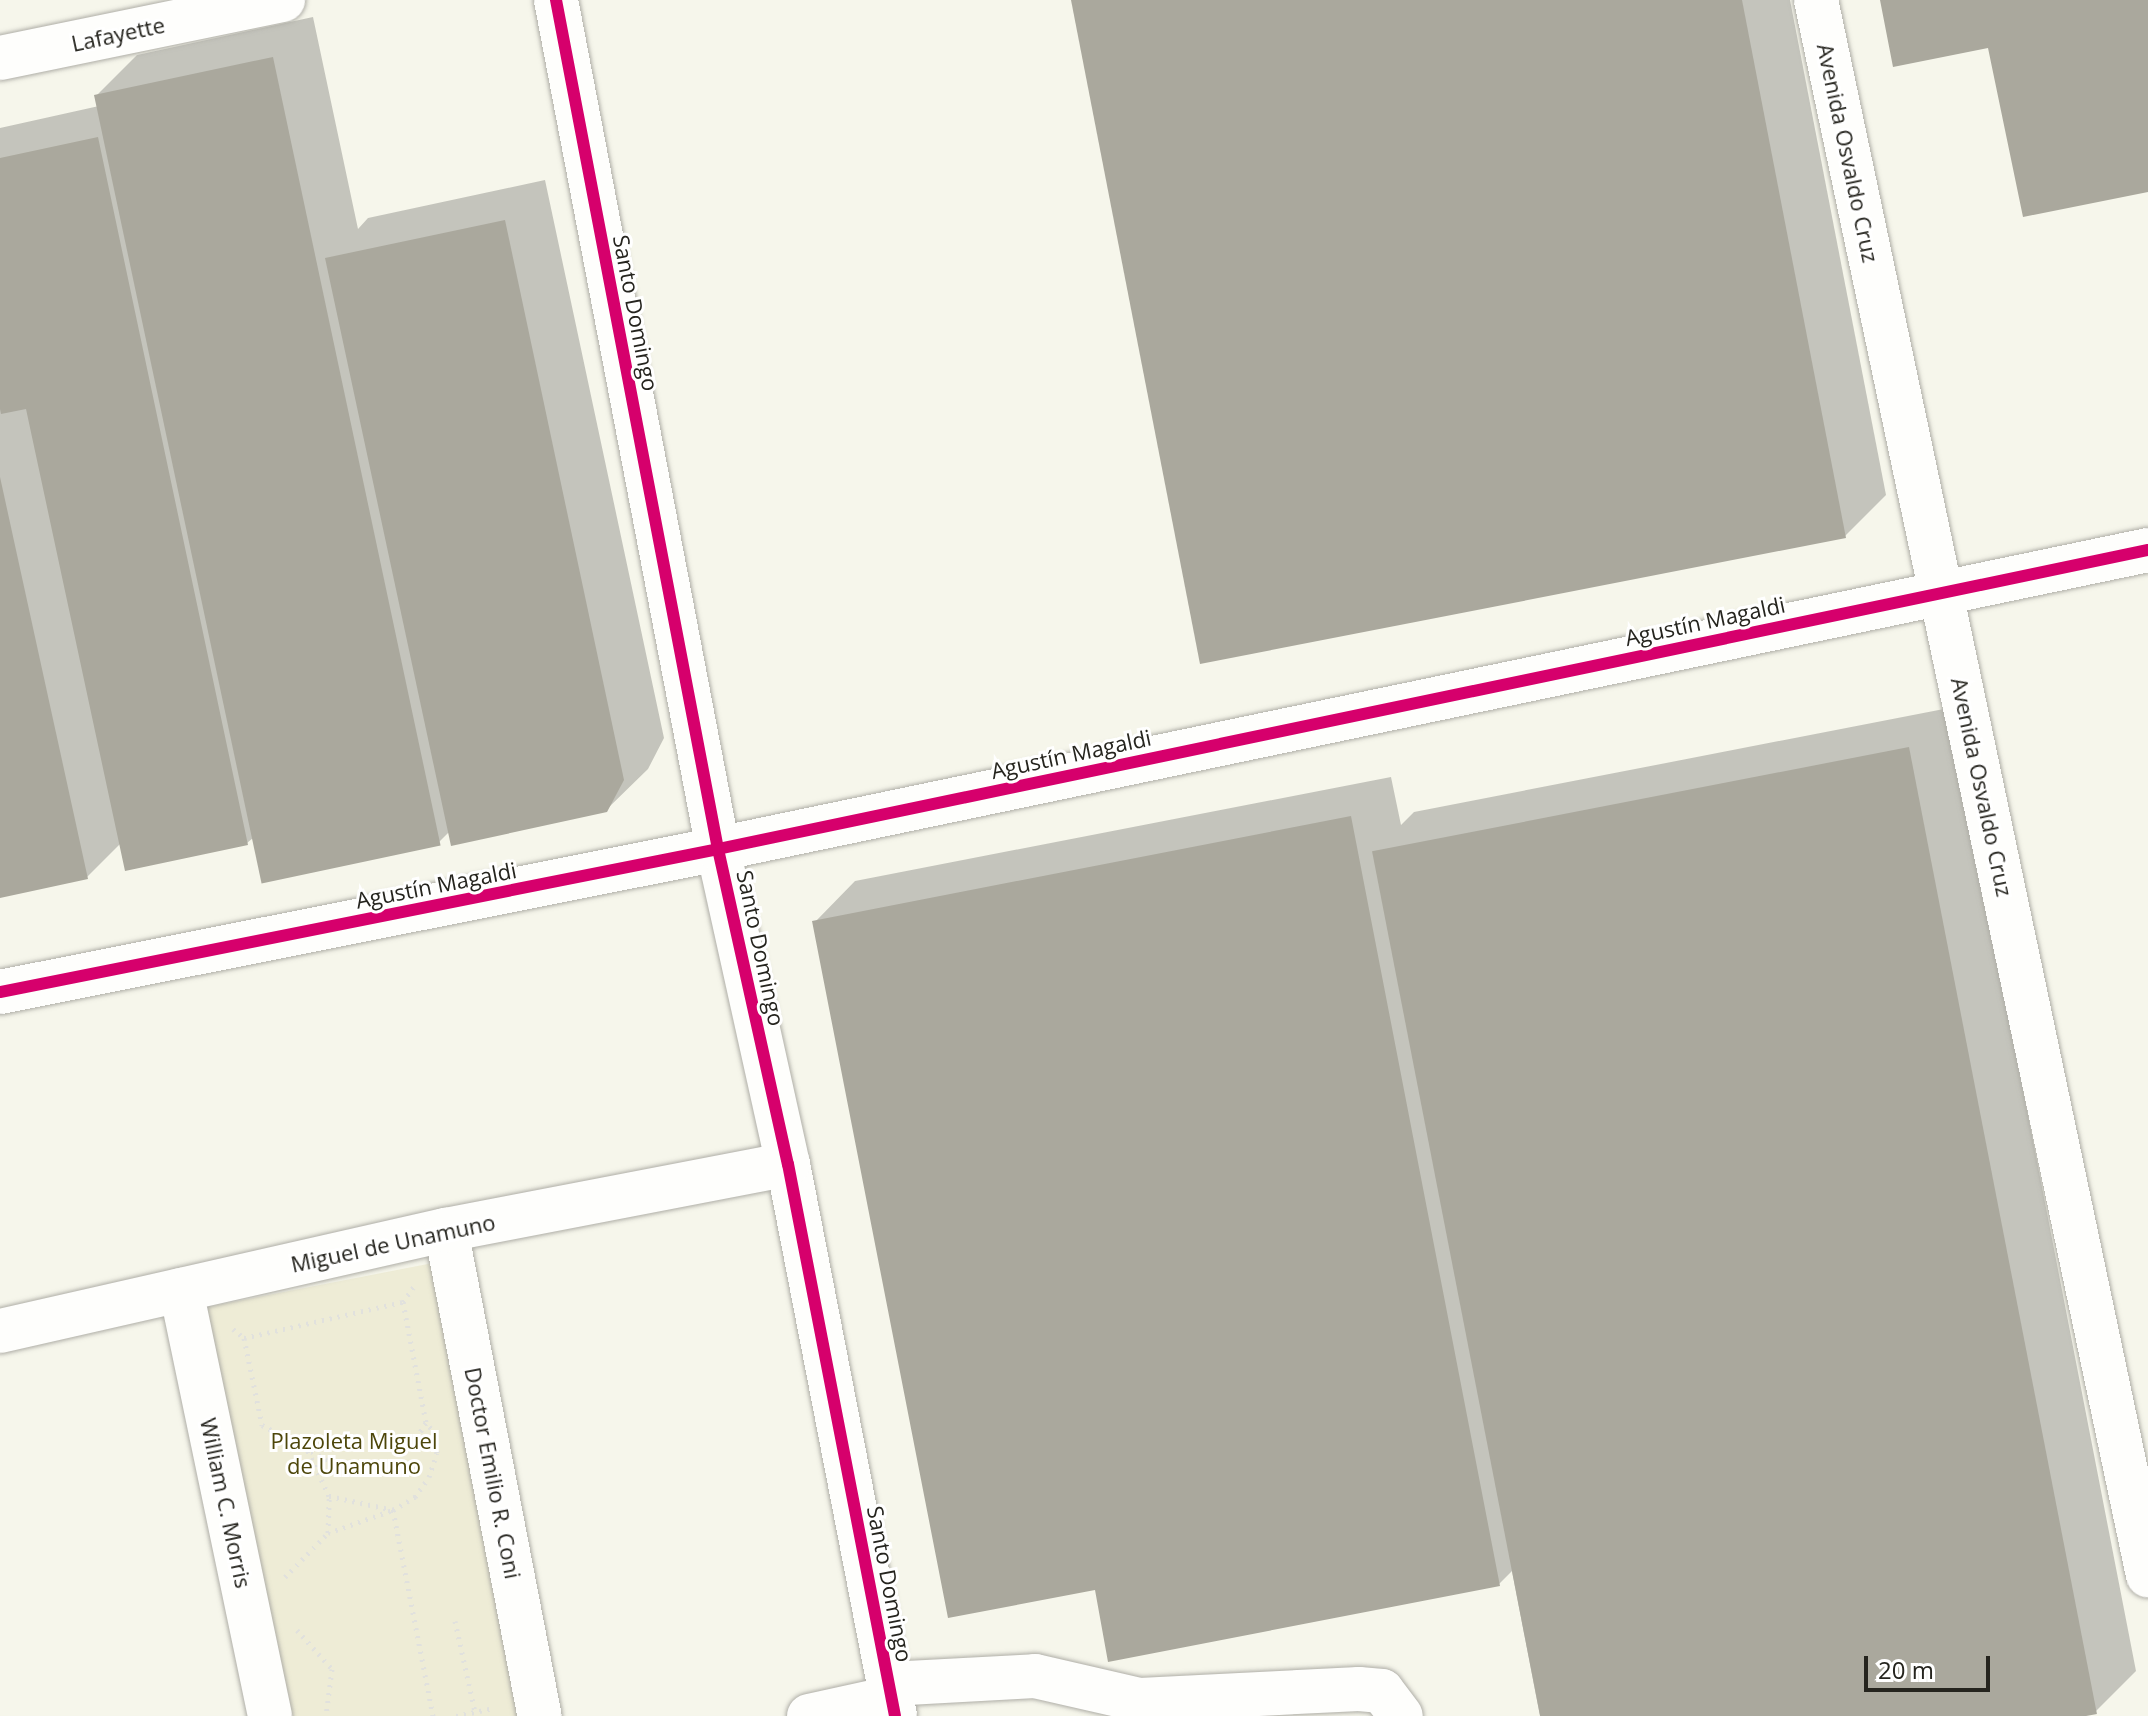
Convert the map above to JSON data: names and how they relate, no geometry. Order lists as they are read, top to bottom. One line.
{"streets":{"street":["Lafayette","Avenida Osvaldo Cruz","Santo Domingo","Agustín Magaldi","Miguel de Unamuno","Doctor Emilio R. Coni","William C. Morris"]},"crossings":[["Avenida Osvaldo Cruz","Agustín Magaldi"],["Santo Domingo","Agustín Magaldi"],["Santo Domingo","Miguel de Unamuno"],["Miguel de Unamuno","Doctor Emilio R. Coni"],["Miguel de Unamuno","William C. Morris"]],"parks":["Plazoleta Miguel de Unamuno"],"scale_bar":"20 m"}
